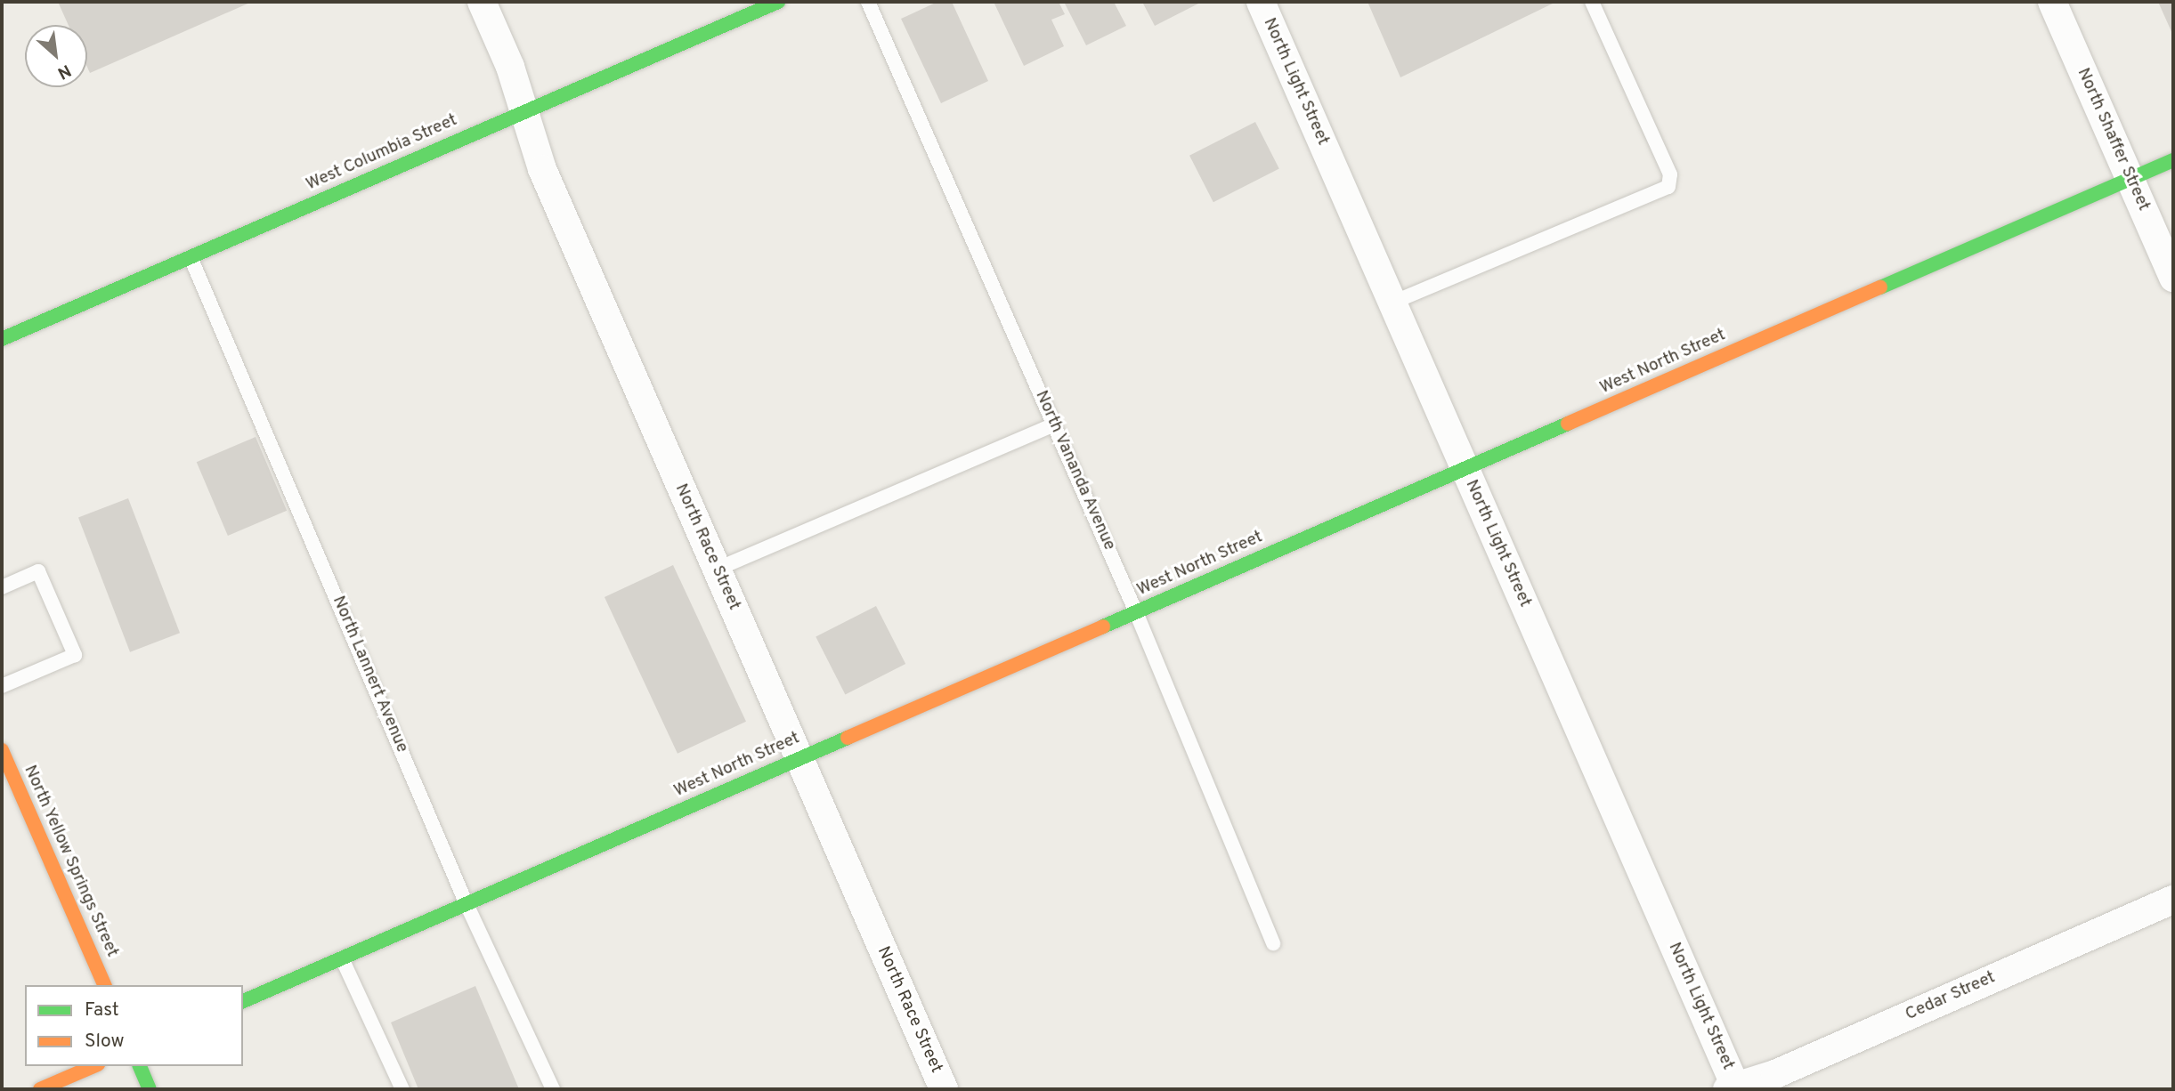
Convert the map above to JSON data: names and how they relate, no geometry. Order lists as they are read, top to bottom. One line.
{"streets":{"main road":["West Columbia Street","West North Street","North Yellow Springs Street"],"street":["North Light Street","North Shaffer Street","North Race Street","Cedar Street"],"lane":["North Vananda Avenue","North Lannert Avenue"]},"crossings":[["North Light Street","West North Street"],["North Light Street","Cedar Street"],["North Shaffer Street","West North Street"],["West Columbia Street","North Race Street"],["West Columbia Street","North Lannert Avenue"],["West North Street","North Vananda Avenue"],["West North Street","North Race Street"],["West North Street","North Lannert Avenue"]],"legend":["Fast","Slow"],"north":"bottom right"}
